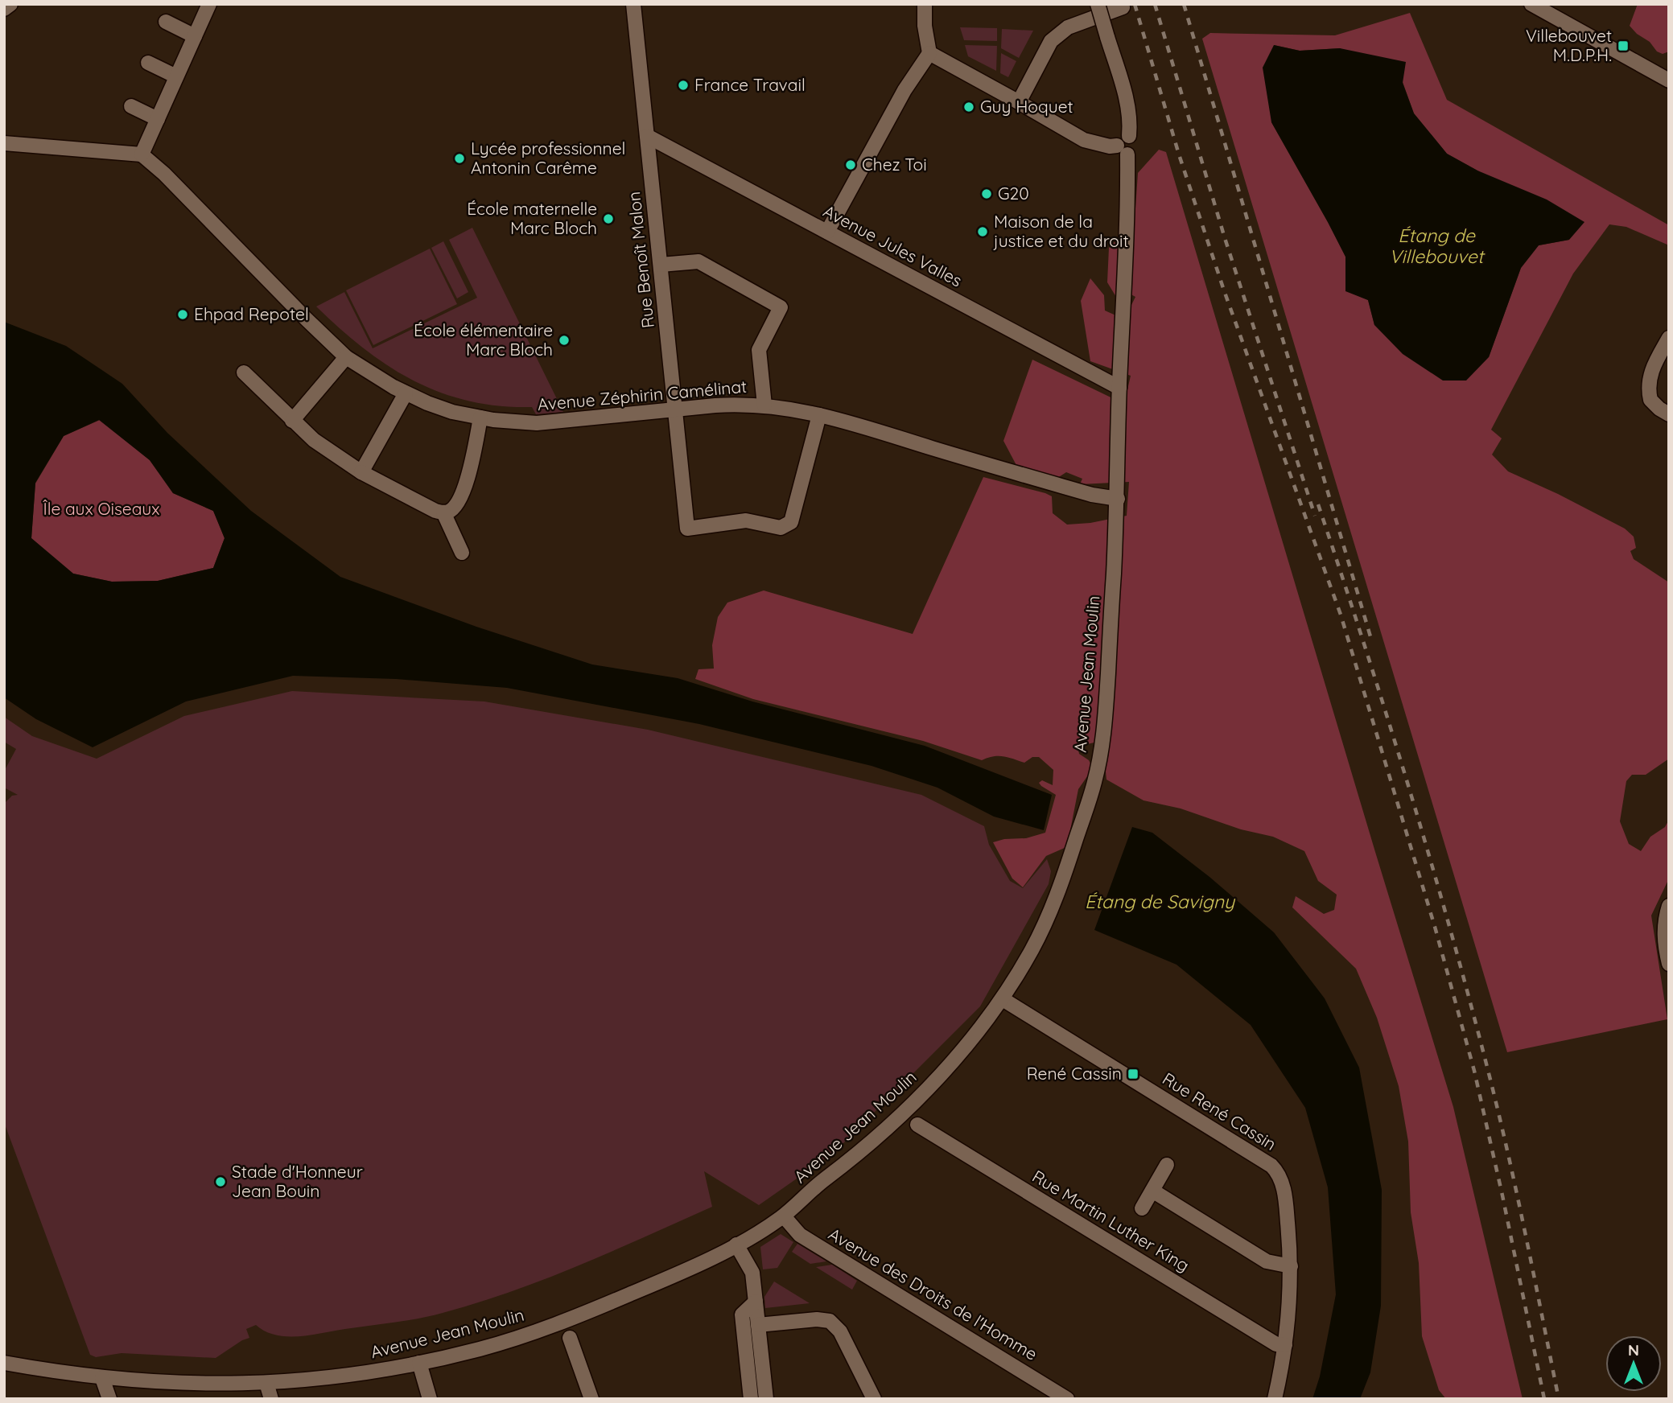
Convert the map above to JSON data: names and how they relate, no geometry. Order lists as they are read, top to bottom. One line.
{"streets":{"street":["Avenue Jules Valles","Rue Benoît Malon","Avenue Zéphirin Camélinat","Avenue Jean Moulin","Rue René Cassin","Rue Martin Luther King","Avenue des Droits de l'Homme"]},"crossings":[["Avenue Jules Valles","Rue Benoît Malon"],["Avenue Jules Valles","Avenue Jean Moulin"],["Rue Benoît Malon","Avenue Zéphirin Camélinat"],["Avenue Zéphirin Camélinat","Avenue Jean Moulin"],["Avenue Jean Moulin","Rue René Cassin"],["Avenue Jean Moulin","Avenue des Droits de l'Homme"],["Rue René Cassin","Rue Martin Luther King"]],"water":["Étang de Villebouvet","Étang de Savigny"],"parks":["Île aux Oiseaux"],"places":{"transit":["Villebouvet M.D.P.H.","René Cassin"],"other":["France Travail","Guy Hoquet","Lycée professionnel Antonin Carême","Chez Toi","G20","École maternelle Marc Bloch","Maison de la justice et du droit","Ehpad Repotel","École élémentaire Marc Bloch","Stade d'Honneur Jean Bouin"]},"north":"top"}
